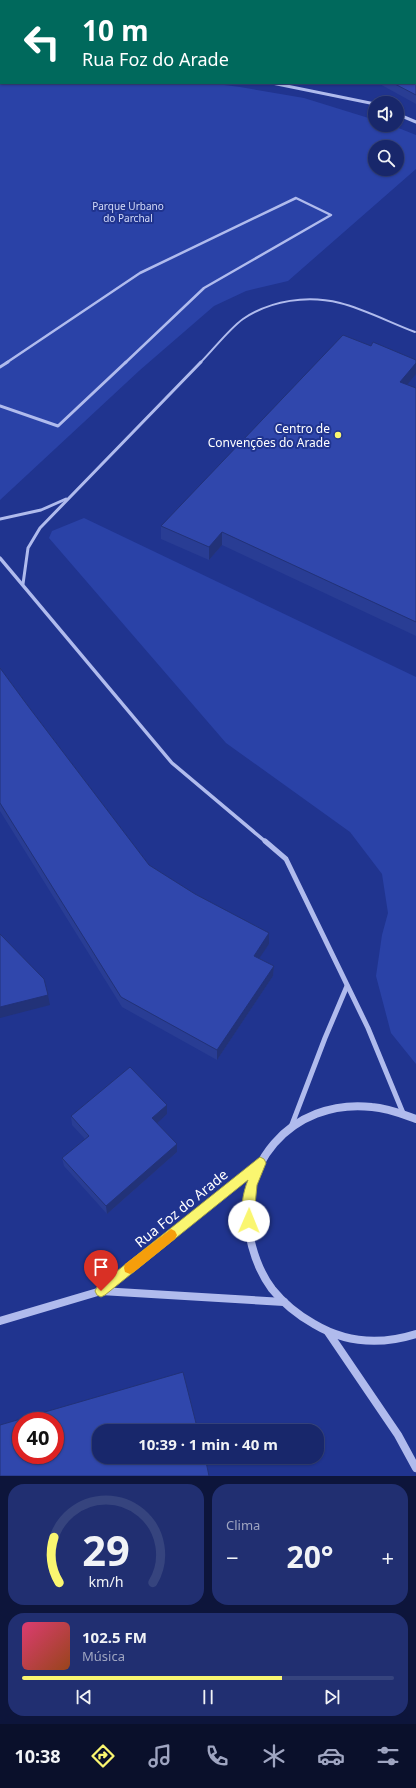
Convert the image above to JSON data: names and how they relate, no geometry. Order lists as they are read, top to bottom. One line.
{"streets":{"street":["Rua Foz do Arade"]},"parks":["Parque Urbano do Parchal"],"places":["Centro de Convenções do Arade"],"page":{"turn":["10 m","Rua Foz do Arade"],"limit":"40","trip":"10:39 · 1 min · 40 m","tile":"Clima","heat":["−","20°","+"],"song":["102.5 FM","Música"],"tabs":"10:38","gauge":["29","km/h"]}}
